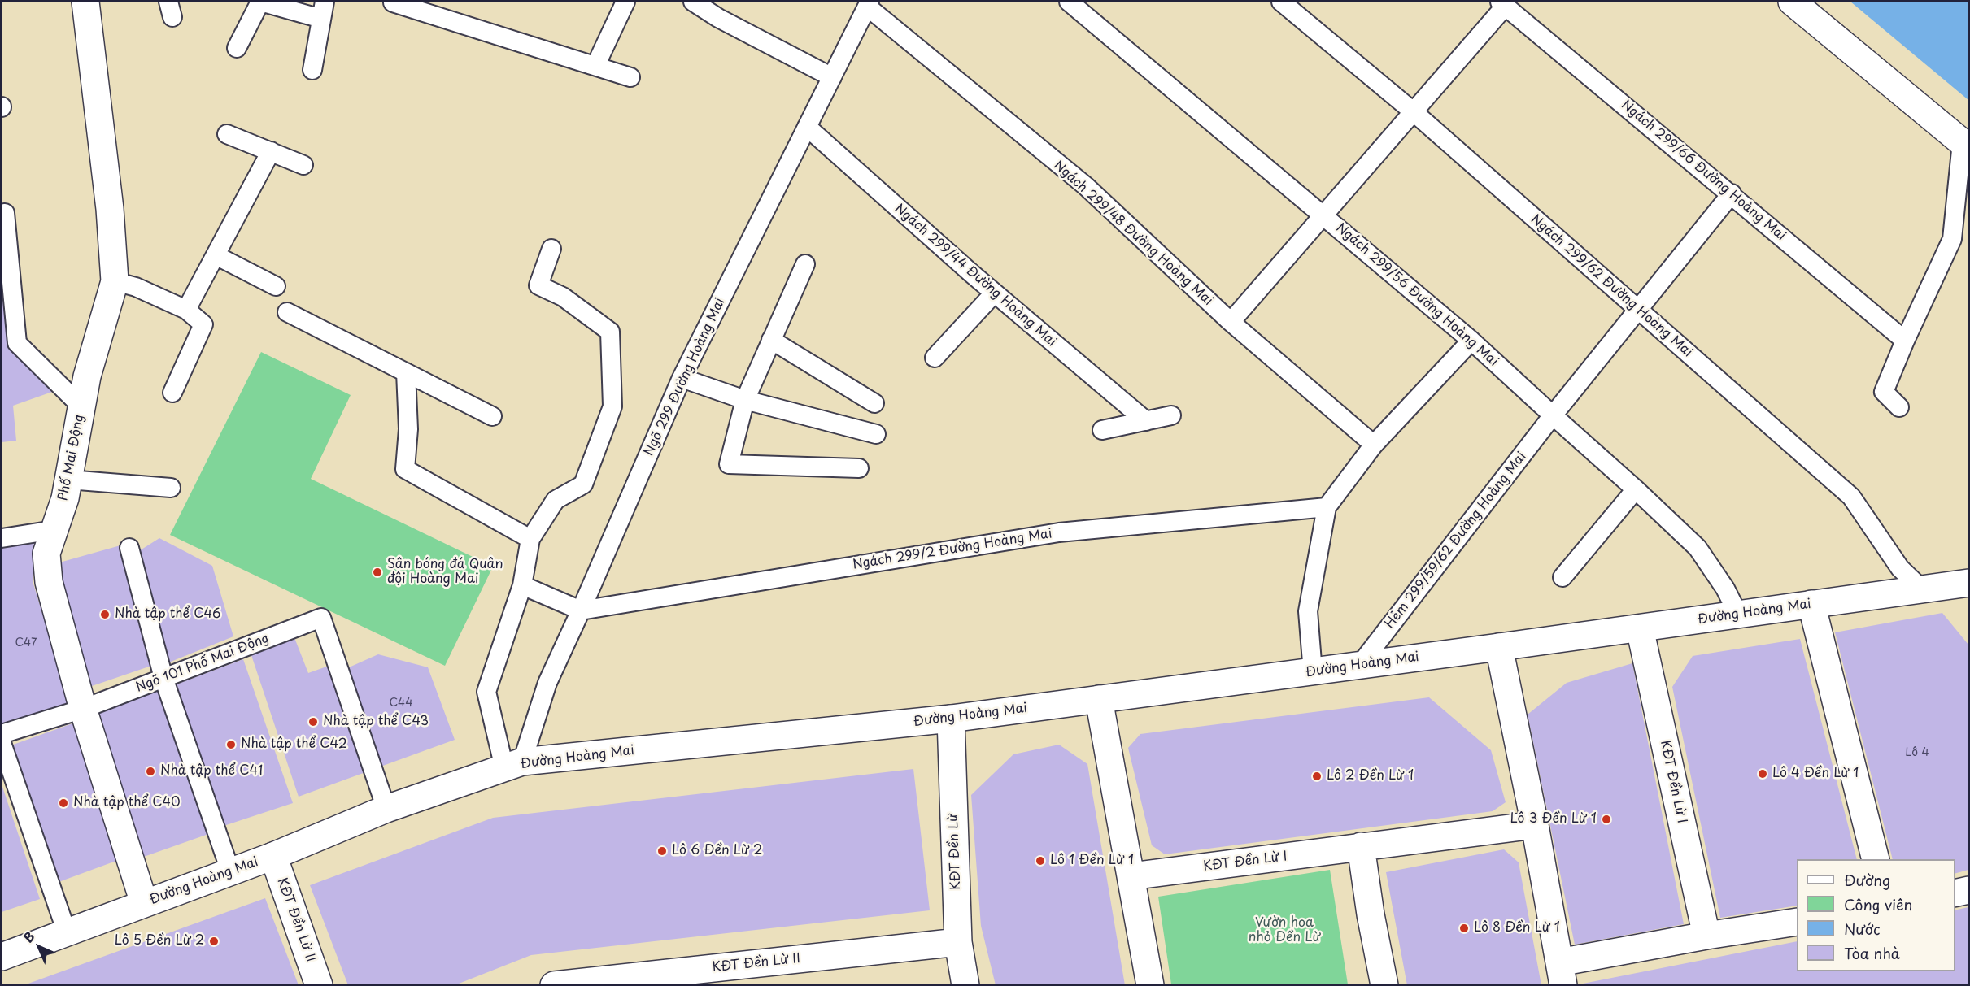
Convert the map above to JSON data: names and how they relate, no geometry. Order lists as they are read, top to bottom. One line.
{"streets":{"street":["Phố Mai Động","Đường Hoàng Mai","KĐT Đền Lừ I","KĐT Đền Lừ","KĐT Đền Lừ II"],"lane":["Ngách 299/66 Đường Hoàng Mai","Ngách 299/48 Đường Hoàng Mai","Ngách 299/44 Đường Hoàng Mai","Ngách 299/62 Đường Hoàng Mai","Ngách 299/56 Đường Hoàng Mai","Ngõ 299 Đường Hoàng Mai","Hẻm 299/59/62 Đường Hoàng Mai","Ngách 299/2 Đường Hoàng Mai","Ngõ 101 Phố Mai Động"]},"crossings":[["Ngách 299/66 Đường Hoàng Mai","Hẻm 299/59/62 Đường Hoàng Mai"],["Ngách 299/48 Đường Hoàng Mai","Ngõ 299 Đường Hoàng Mai"],["Ngách 299/44 Đường Hoàng Mai","Ngõ 299 Đường Hoàng Mai"],["Ngách 299/62 Đường Hoàng Mai","Hẻm 299/59/62 Đường Hoàng Mai"],["Ngách 299/62 Đường Hoàng Mai","Đường Hoàng Mai"],["Ngách 299/56 Đường Hoàng Mai","Hẻm 299/59/62 Đường Hoàng Mai"],["Ngách 299/56 Đường Hoàng Mai","Đường Hoàng Mai"],["Ngõ 299 Đường Hoàng Mai","Ngách 299/2 Đường Hoàng Mai"],["Ngõ 299 Đường Hoàng Mai","Đường Hoàng Mai"],["Phố Mai Động","Đường Hoàng Mai"],["Phố Mai Động","Ngõ 101 Phố Mai Động"],["Hẻm 299/59/62 Đường Hoàng Mai","Đường Hoàng Mai"],["Đường Hoàng Mai","Ngõ 101 Phố Mai Động"],["Đường Hoàng Mai","KĐT Đền Lừ I"],["Đường Hoàng Mai","KĐT Đền Lừ"],["Đường Hoàng Mai","KĐT Đền Lừ II"],["KĐT Đền Lừ","KĐT Đền Lừ II"]],"parks":["Vườn hoa nhỏ Đền Lừ"],"places":["Sân bóng đá Quân đội Hoàng Mai","Nhà tập thể C46","Nhà tập thể C43","Nhà tập thể C42","Nhà tập thể C41","Lô 4 Đền Lừ 1","Lô 2 Đền Lừ 1","Nhà tập thể C40","Lô 3 Đền Lừ 1","Lô 6 Đền Lừ 2","Lô 1 Đền Lừ 1","Lô 8 Đền Lừ 1","Lô 5 Đền Lừ 2"],"house_numbers":["C47","C44","Lô 4"],"legend":["Đường","Công viên","Nước","Tòa nhà"],"north":"top left"}
